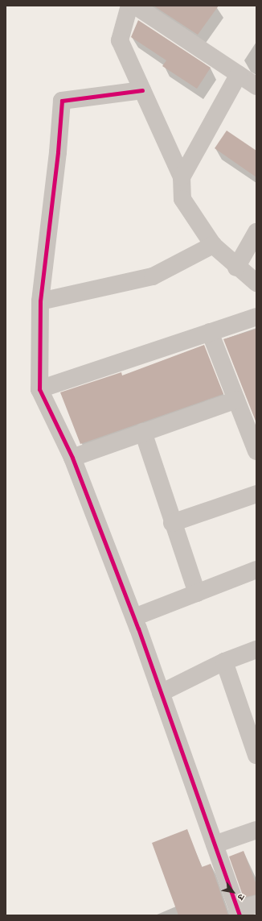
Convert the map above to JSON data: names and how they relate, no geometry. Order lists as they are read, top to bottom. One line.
{"north":"bottom right"}
